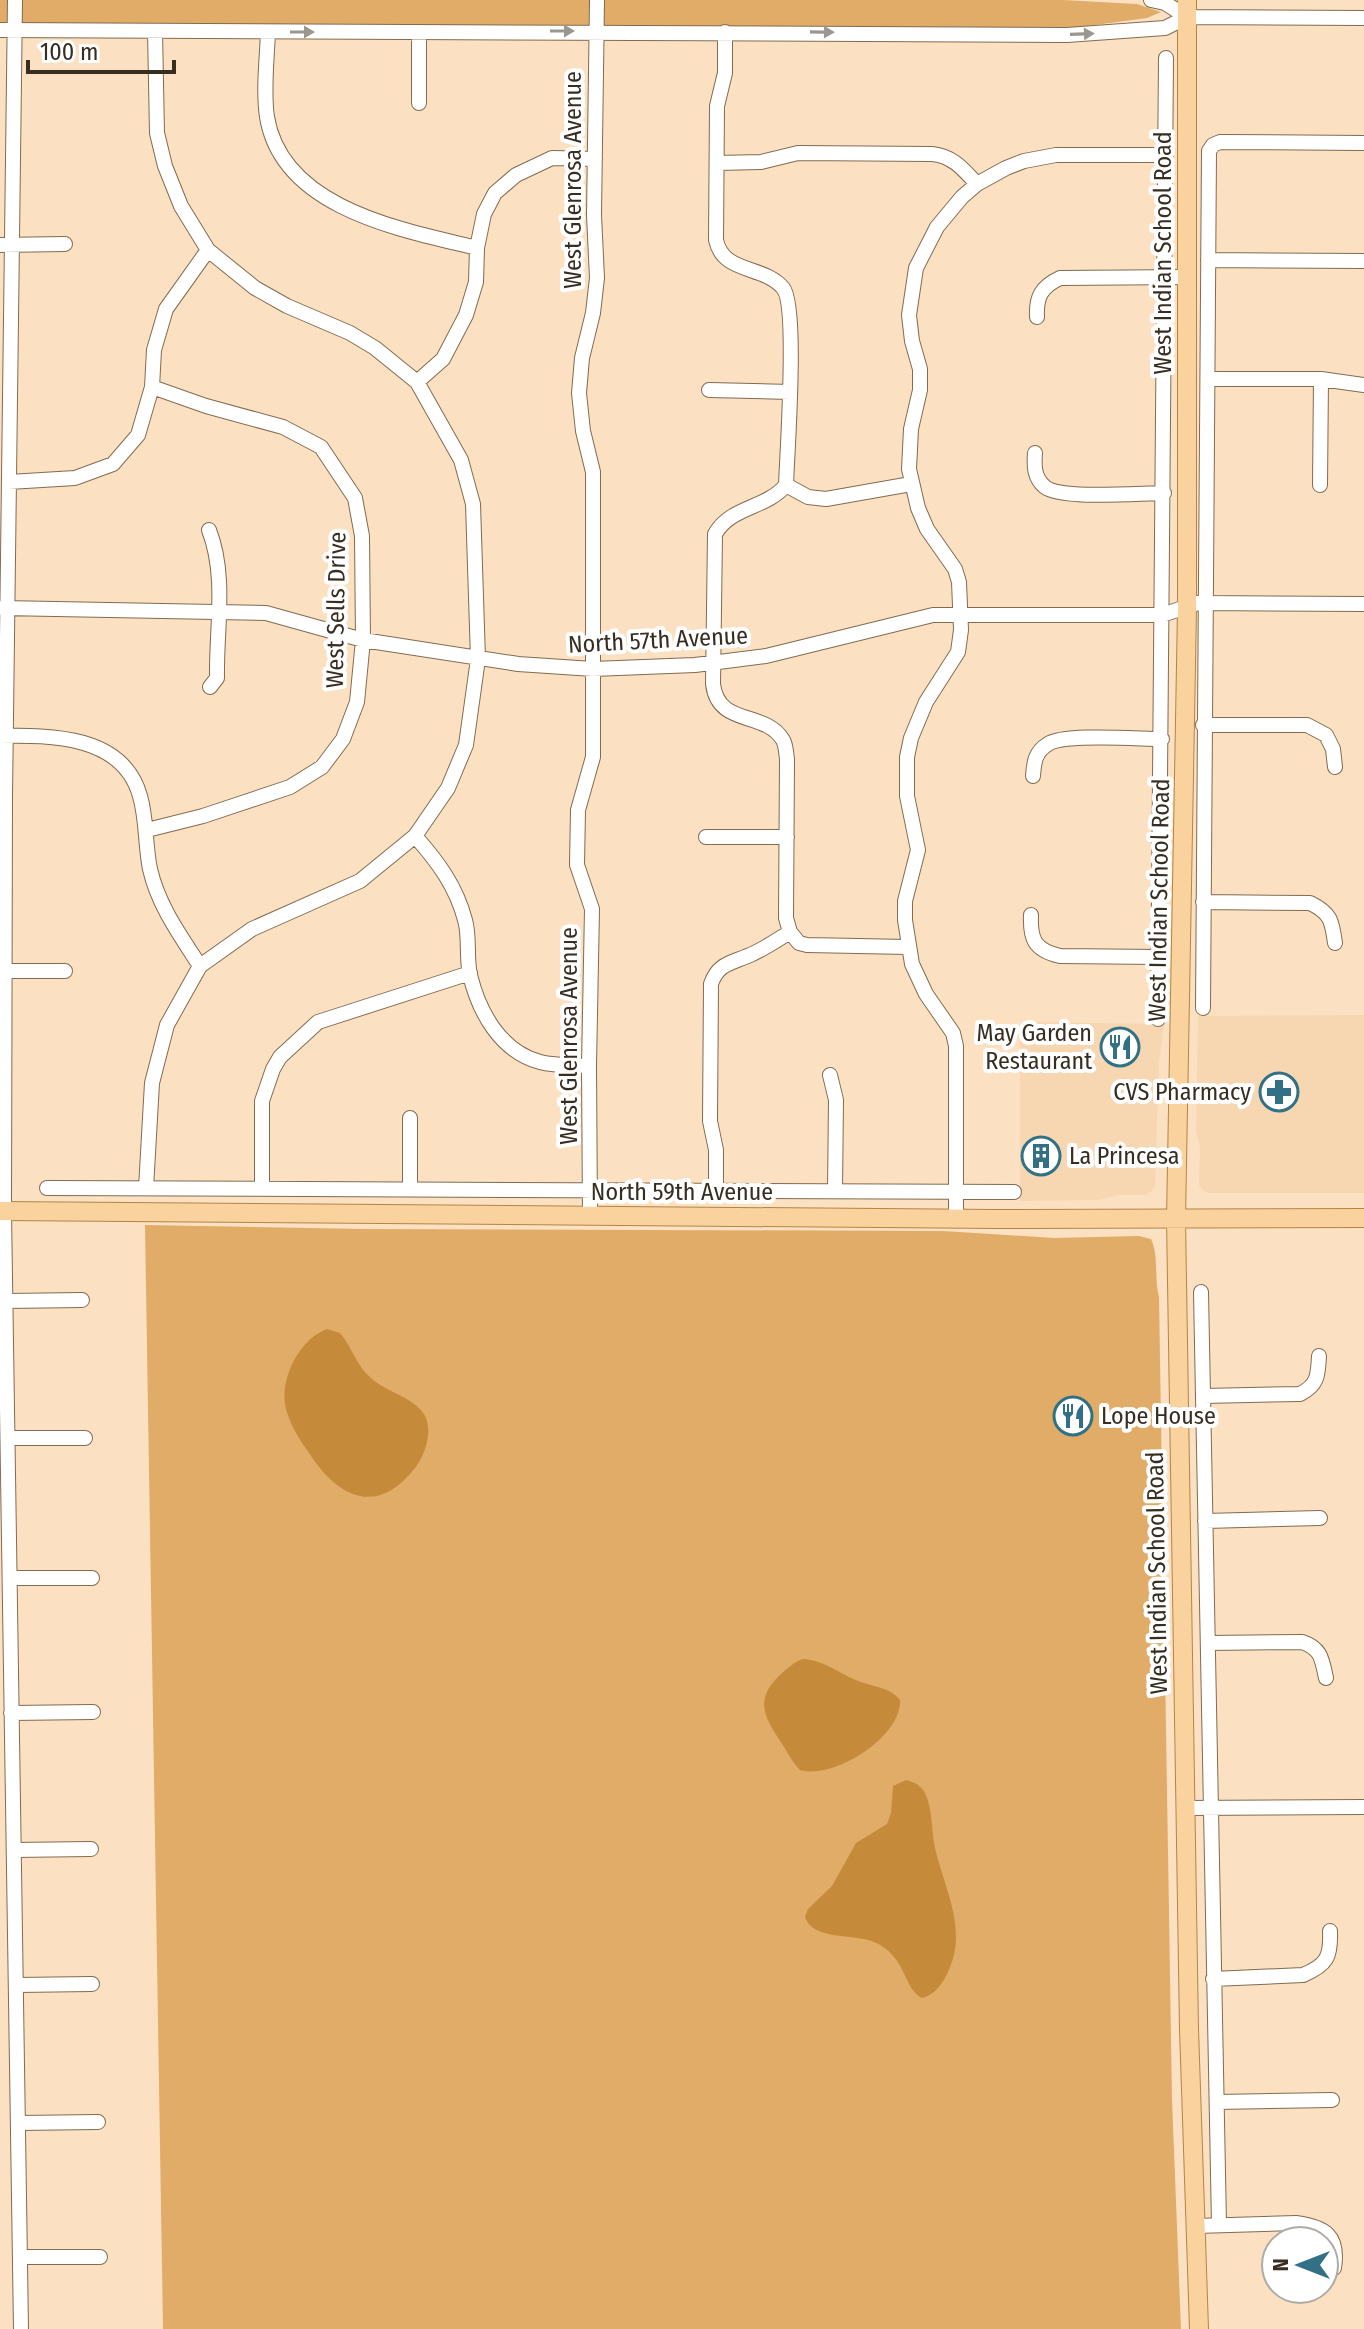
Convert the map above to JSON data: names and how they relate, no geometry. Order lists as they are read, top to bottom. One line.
{"streets":{"main road":["West Indian School Road","North 59th Avenue"],"street":["West Glenrosa Avenue","West Sells Drive","North 57th Avenue"]},"crossings":[["West Glenrosa Avenue","North 57th Avenue"],["West Glenrosa Avenue","North 59th Avenue"],["West Indian School Road","North 57th Avenue"],["West Indian School Road","North 59th Avenue"],["West Sells Drive","North 57th Avenue"]],"places":{"restaurant":["May Garden Restaurant","Lope House"],"pharmacy":["CVS Pharmacy"],"building":["La Princesa"]},"scale_bar":"100 m","north":"left"}
